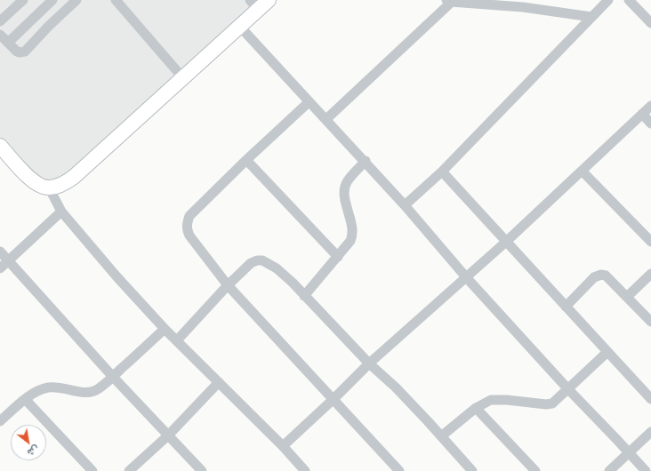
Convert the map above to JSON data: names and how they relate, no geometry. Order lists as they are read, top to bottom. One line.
{"north":"bottom right"}
